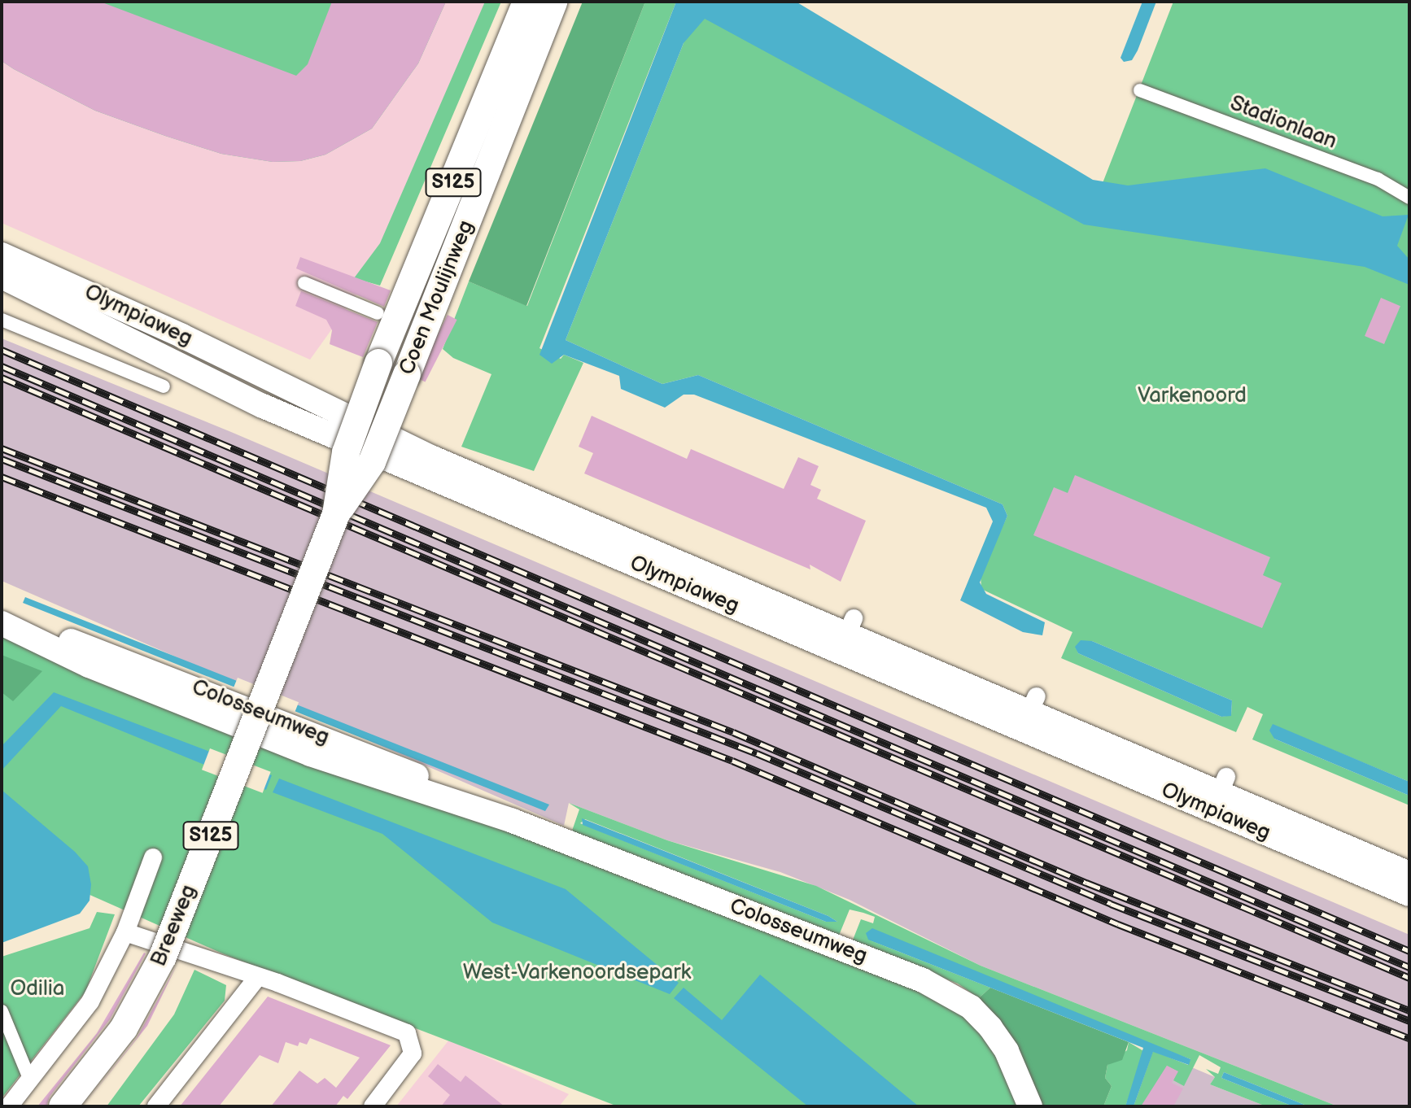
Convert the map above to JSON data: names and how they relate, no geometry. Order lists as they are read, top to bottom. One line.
{"streets":{"main road":["S125","Coen Moulijnweg","Olympiaweg","Colosseumweg","Breeweg"],"street":["Stadionlaan"]},"crossings":[["Coen Moulijnweg","Breeweg"]],"parks":["Varkenoord","West-Varkenoordsepark","Odilia"]}
